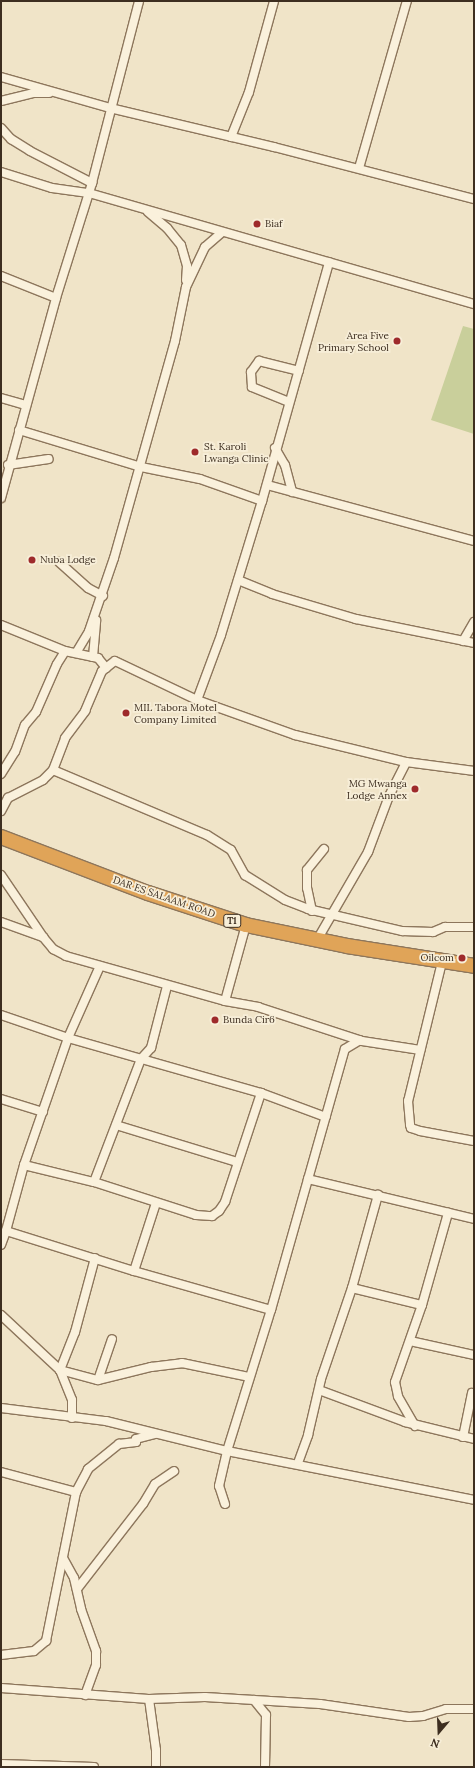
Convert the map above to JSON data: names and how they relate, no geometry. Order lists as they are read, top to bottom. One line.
{"streets":{"highway":["DAR ES SALAAM ROAD","T1"]},"places":["Biaf","Area Five Primary School","St. Karoli Lwanga Clinic","Nuba Lodge","MIL Tabora Motel Company Limited","MG Mwanga Lodge Annex","Oilcom","Bunda Cir6"],"north":"bottom"}
